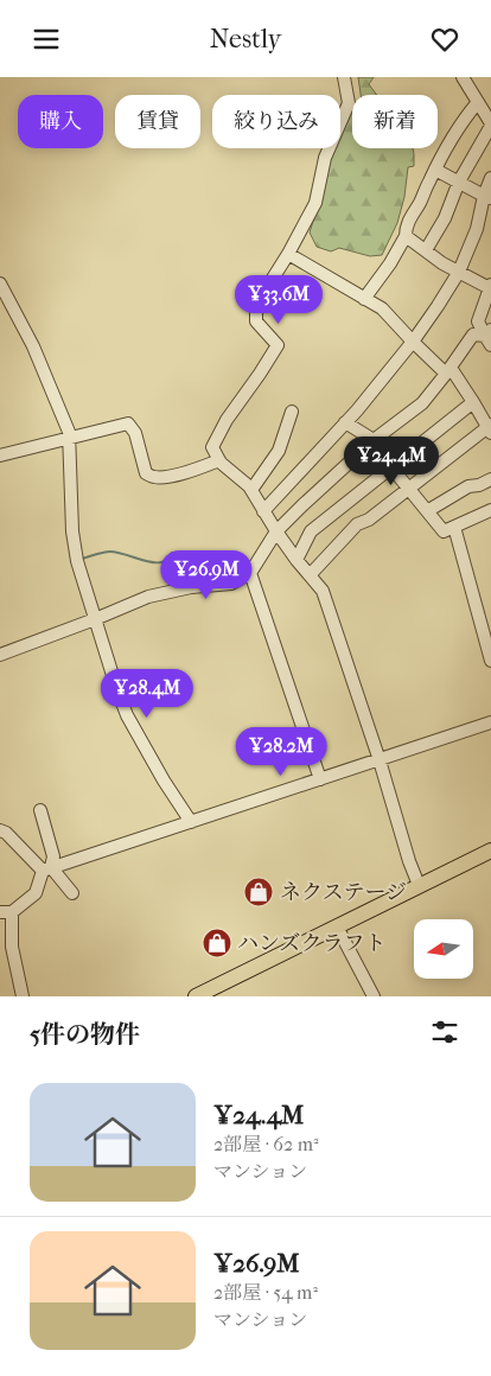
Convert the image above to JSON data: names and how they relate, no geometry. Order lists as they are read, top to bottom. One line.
{"places":{"shop":["ネクステージ","ハンズクラフト"]},"north":"left","page":{"header":"Nestly","chip":["購入","賃貸","絞り込み","新着"],"price":["¥33.6M","¥24.4M","¥26.9M","¥28.4M","¥28.2M"],"heading":"5件の物件","list":[{"name":"¥24.4M","note":"2部屋 · 62 m² · マンション"},{"name":"¥26.9M","note":"2部屋 · 54 m² · マンション"}]}}
